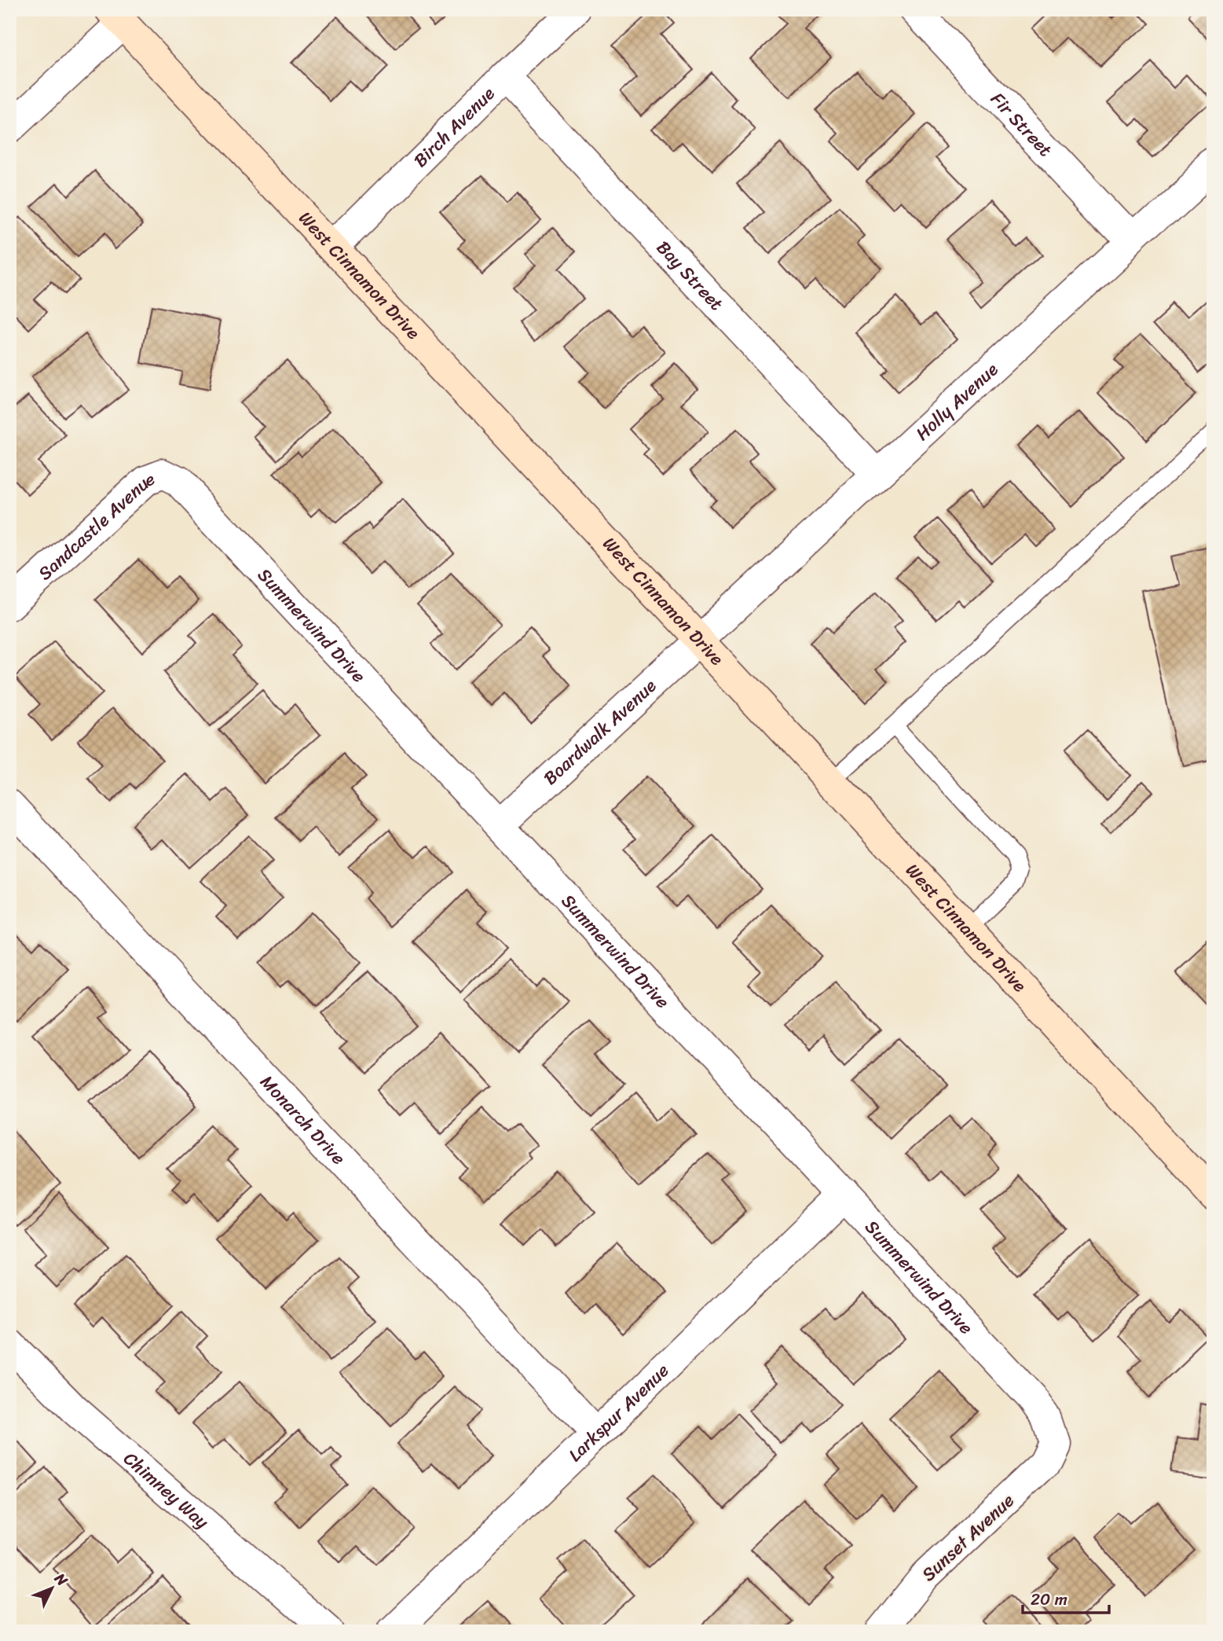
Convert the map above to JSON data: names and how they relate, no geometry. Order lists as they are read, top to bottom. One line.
{"streets":{"main road":["West Cinnamon Drive"],"street":["Fir Street","Birch Avenue","Bay Street","Holly Avenue","Sandcastle Avenue","Summerwind Drive","Boardwalk Avenue","Monarch Drive","Larkspur Avenue","Chimney Way","Sunset Avenue"]},"crossings":[["Fir Street","Holly Avenue"],["Birch Avenue","West Cinnamon Drive"],["Birch Avenue","Bay Street"],["West Cinnamon Drive","Holly Avenue"],["West Cinnamon Drive","Boardwalk Avenue"],["Bay Street","Holly Avenue"],["Holly Avenue","Boardwalk Avenue"],["Sandcastle Avenue","Summerwind Drive"],["Summerwind Drive","Boardwalk Avenue"],["Summerwind Drive","Larkspur Avenue"],["Summerwind Drive","Sunset Avenue"],["Monarch Drive","Larkspur Avenue"]],"scale_bar":"20 m","north":"top right"}
